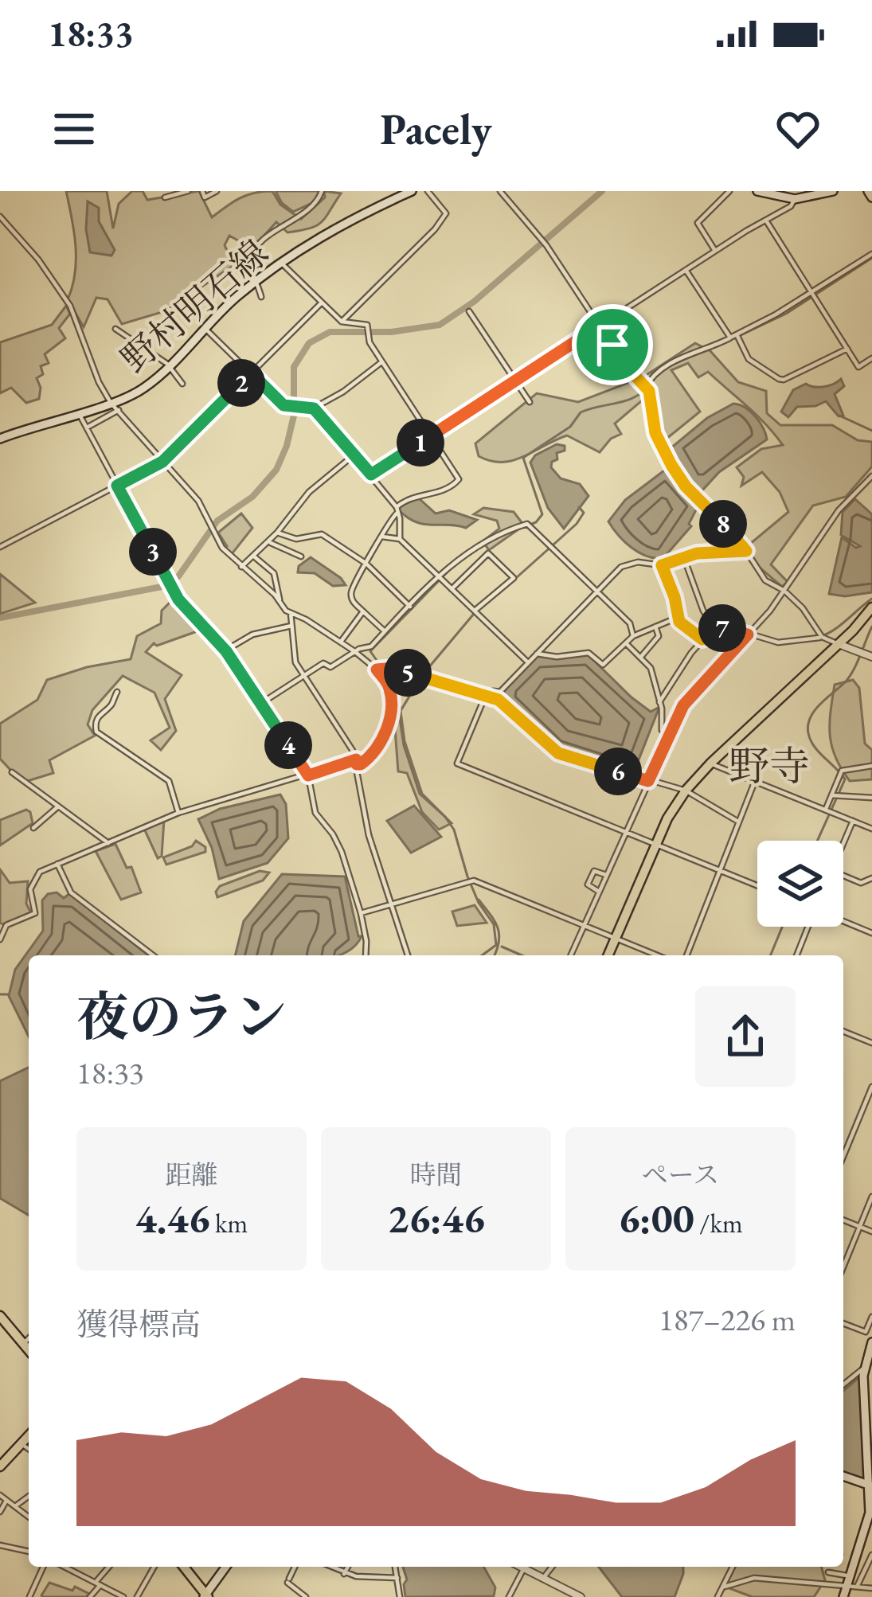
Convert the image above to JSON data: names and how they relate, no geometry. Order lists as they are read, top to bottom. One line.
{"streets":{"main road":["野村明石線"]},"districts":["野寺"],"page":{"status":"18:33","header":"Pacely","pins":["2","1","8","3","7","5","4","6"],"heading":["夜のラン","18:33"],"stats":[["距離","4.46 km"],["時間","26:46"],["ペース","6:00 /km"]],"chart":["獲得標高","187–226 m"]}}
